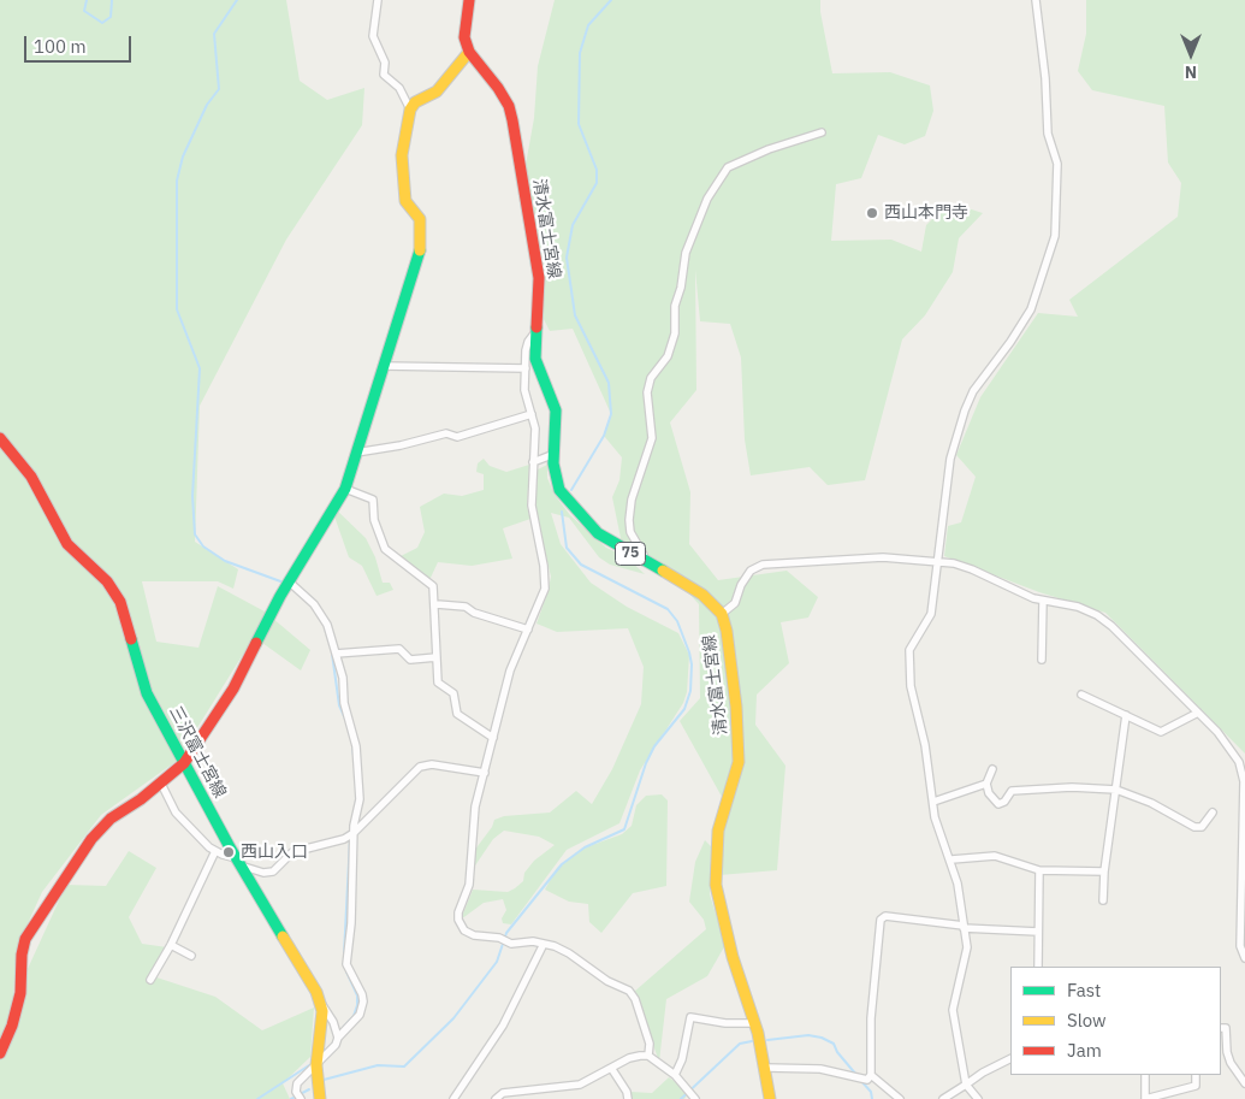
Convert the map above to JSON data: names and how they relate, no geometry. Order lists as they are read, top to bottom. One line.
{"streets":{"main road":["清水富士宮線","75","三沢富士宮線"]},"places":["西山本門寺","西山入口"],"legend":["Fast","Slow","Jam"],"scale_bar":"100 m","north":"bottom"}
